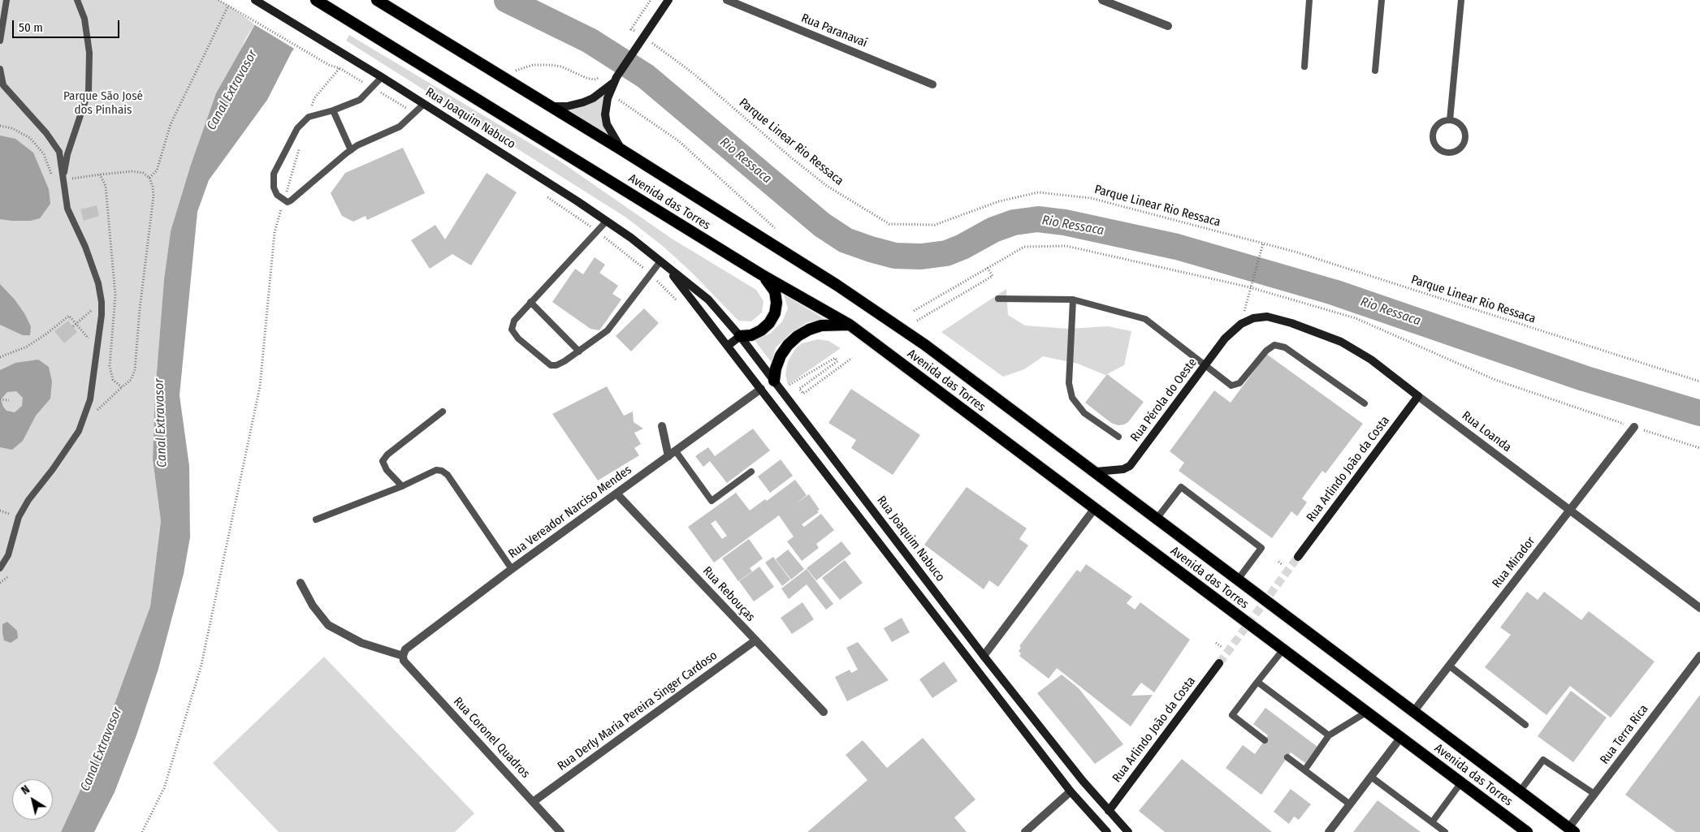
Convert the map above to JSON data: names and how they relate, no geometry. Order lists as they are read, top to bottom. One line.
{"streets":{"highway":["Avenida das Torres"],"main road":["Rua Joaquim Nabuco","Rua Pérola do Oeste","Rua Loanda","Rua Arlindo João da Costa"],"street":["Rua Paranavaí","Rua Vereador Narciso Mendes","Rua Mirador","Rua Rebouças","Rua Derly Maria Pereira Singer Cardoso","Rua Terra Rica","Rua Coronel Quadros"],"path":["Parque Linear Rio Ressaca"]},"crossings":[["Rua Joaquim Nabuco","Rua Arlindo João da Costa"],["Rua Joaquim Nabuco","Rua Vereador Narciso Mendes"],["Avenida das Torres","Rua Pérola do Oeste"],["Avenida das Torres","Rua Mirador"],["Avenida das Torres","Rua Terra Rica"],["Rua Pérola do Oeste","Rua Loanda"],["Rua Loanda","Rua Arlindo João da Costa"],["Rua Loanda","Rua Mirador"],["Rua Vereador Narciso Mendes","Rua Rebouças"],["Rua Vereador Narciso Mendes","Rua Coronel Quadros"],["Rua Rebouças","Rua Derly Maria Pereira Singer Cardoso"],["Rua Derly Maria Pereira Singer Cardoso","Rua Coronel Quadros"]],"water":["Canal Extravasor","Rio Ressaca"],"parks":["Parque São José dos Pinhais"],"scale_bar":"50 m","north":"top left"}
